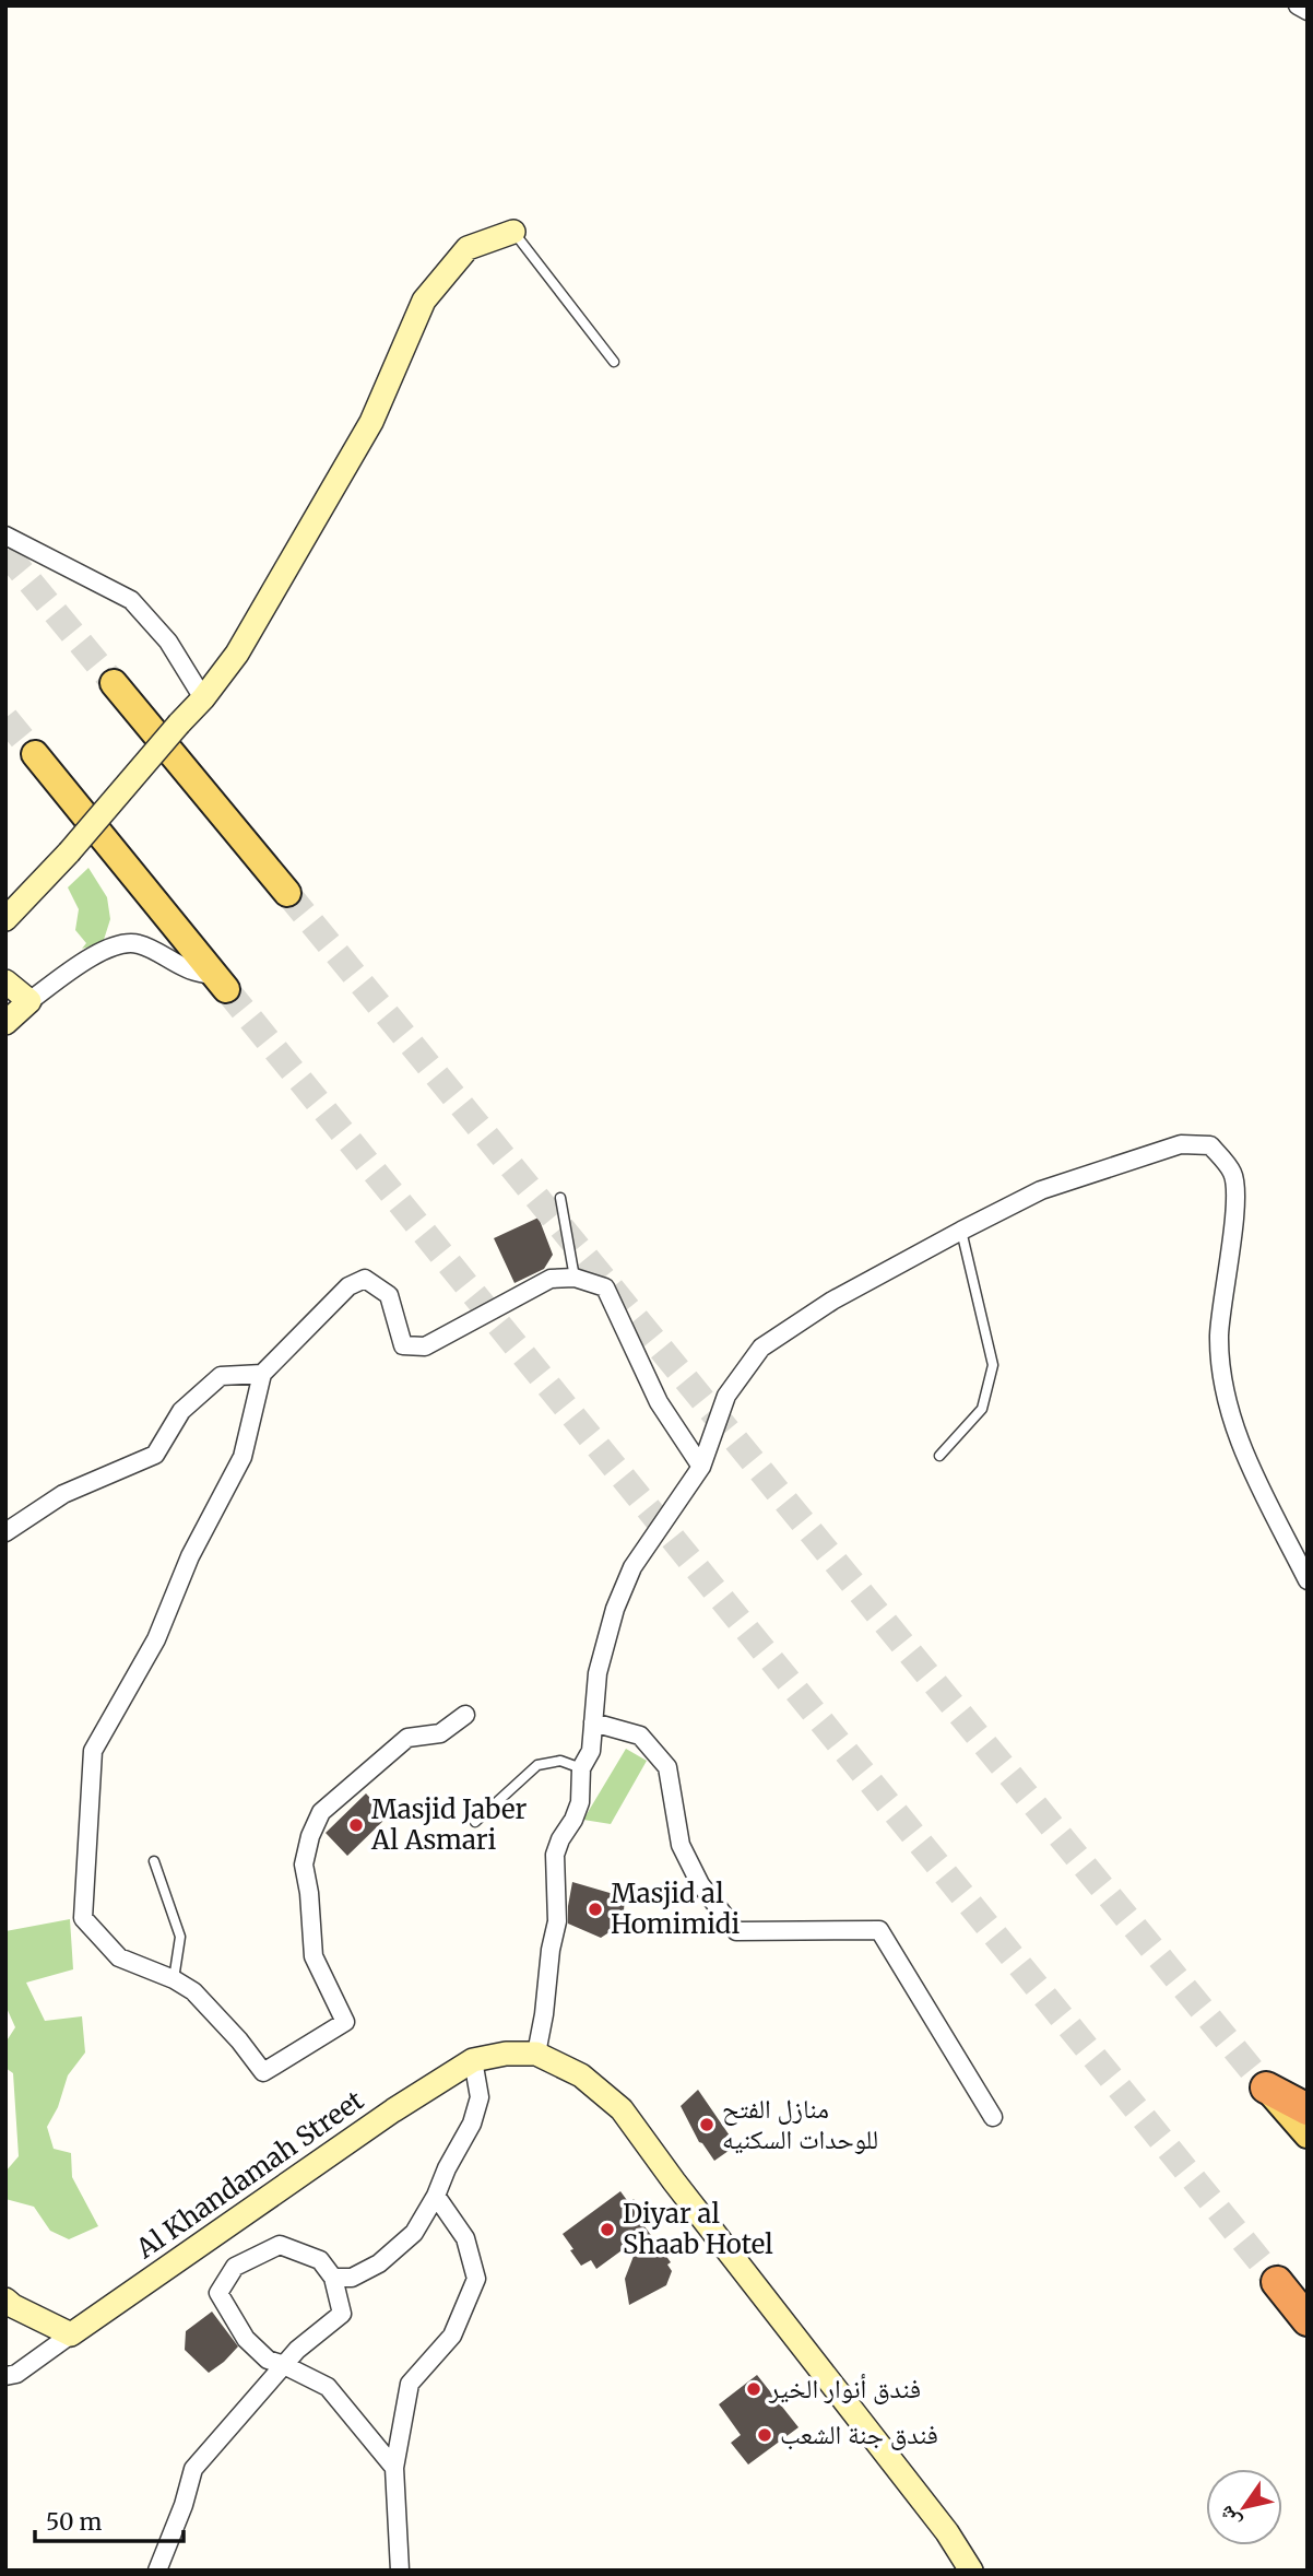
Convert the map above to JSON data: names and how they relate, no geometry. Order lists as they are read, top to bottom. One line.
{"streets":{"street":["Al Khandamah Street"]},"places":["Masjid Jaber Al Asmari","Masjid al Homimidi","منازل الفتح للوحدات السكنيه","Diyar al Shaab Hotel","فندق أنوار الخير","فندق جنة الشعب"],"scale_bar":"50 m","north":"bottom left"}
